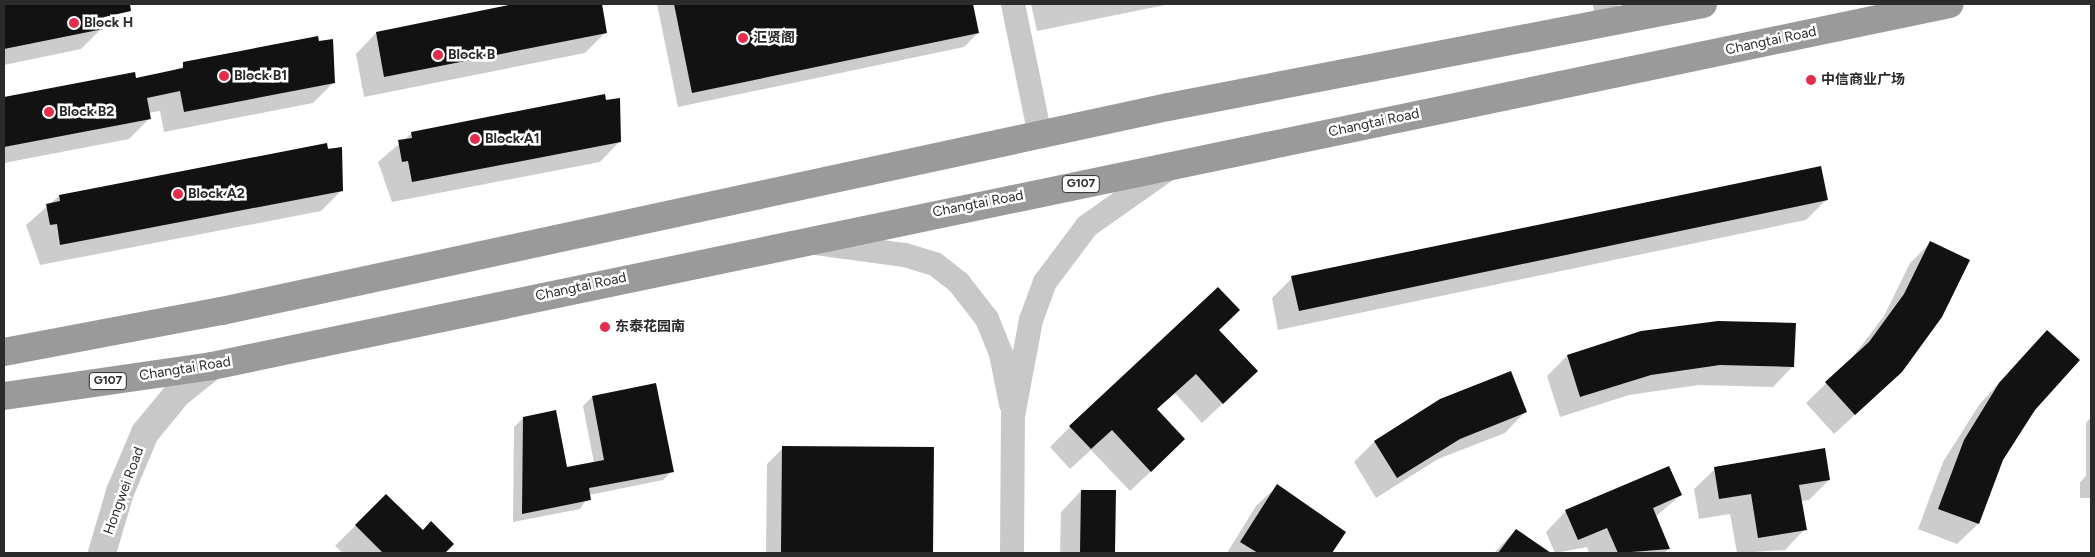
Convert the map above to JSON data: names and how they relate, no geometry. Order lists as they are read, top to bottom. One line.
{"streets":{"highway":["Changtai Road","G107"],"street":["Hongwei Road"]},"crossings":[["Changtai Road","Hongwei Road"]],"places":["Block H","汇贤阁","Block B","Block B1","中信商业广场","Block B2","Block A1","Block A2","东泰花园南"]}
